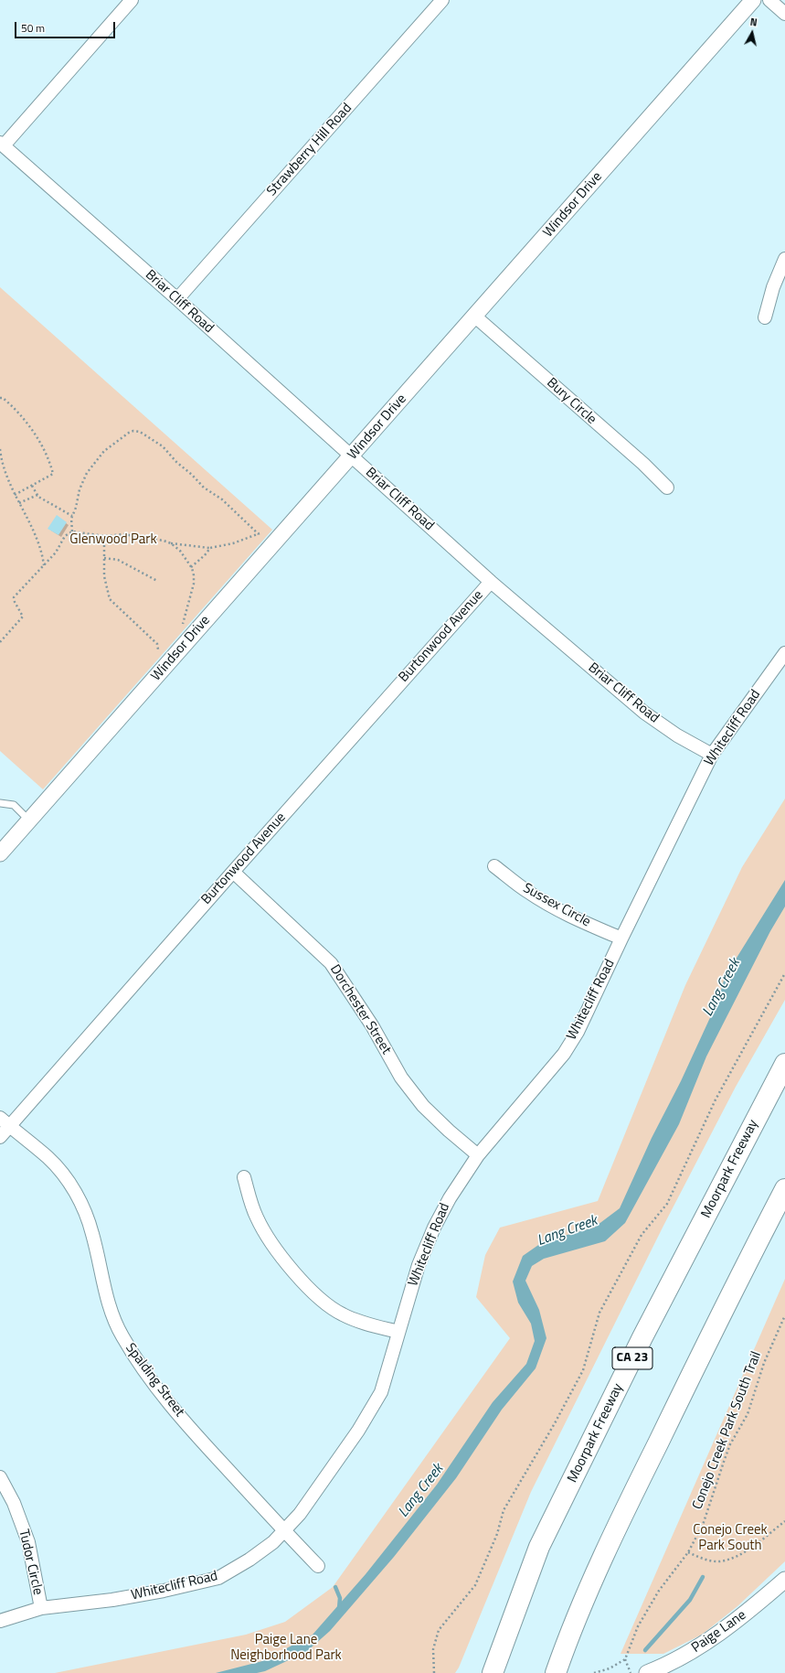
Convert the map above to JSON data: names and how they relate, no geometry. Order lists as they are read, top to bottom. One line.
{"streets":{"highway":["Moorpark Freeway","CA 23"],"street":["Strawberry Hill Road","Windsor Drive","Briar Cliff Road","Bury Circle","Burtonwood Avenue","Whitecliff Road","Sussex Circle","Dorchester Street","Spalding Street","Tudor Circle","Paige Lane"],"path":["Conejo Creek Park South Trail"]},"crossings":[["Strawberry Hill Road","Briar Cliff Road"],["Windsor Drive","Briar Cliff Road"],["Windsor Drive","Bury Circle"],["Briar Cliff Road","Burtonwood Avenue"],["Briar Cliff Road","Whitecliff Road"],["Burtonwood Avenue","Dorchester Street"],["Burtonwood Avenue","Spalding Street"],["Whitecliff Road","Sussex Circle"],["Whitecliff Road","Dorchester Street"],["Whitecliff Road","Spalding Street"],["Whitecliff Road","Tudor Circle"]],"water":["Lang Creek"],"parks":["Glenwood Park","Conejo Creek Park South","Paige Lane Neighborhood Park"],"scale_bar":"50 m","north":"top"}
